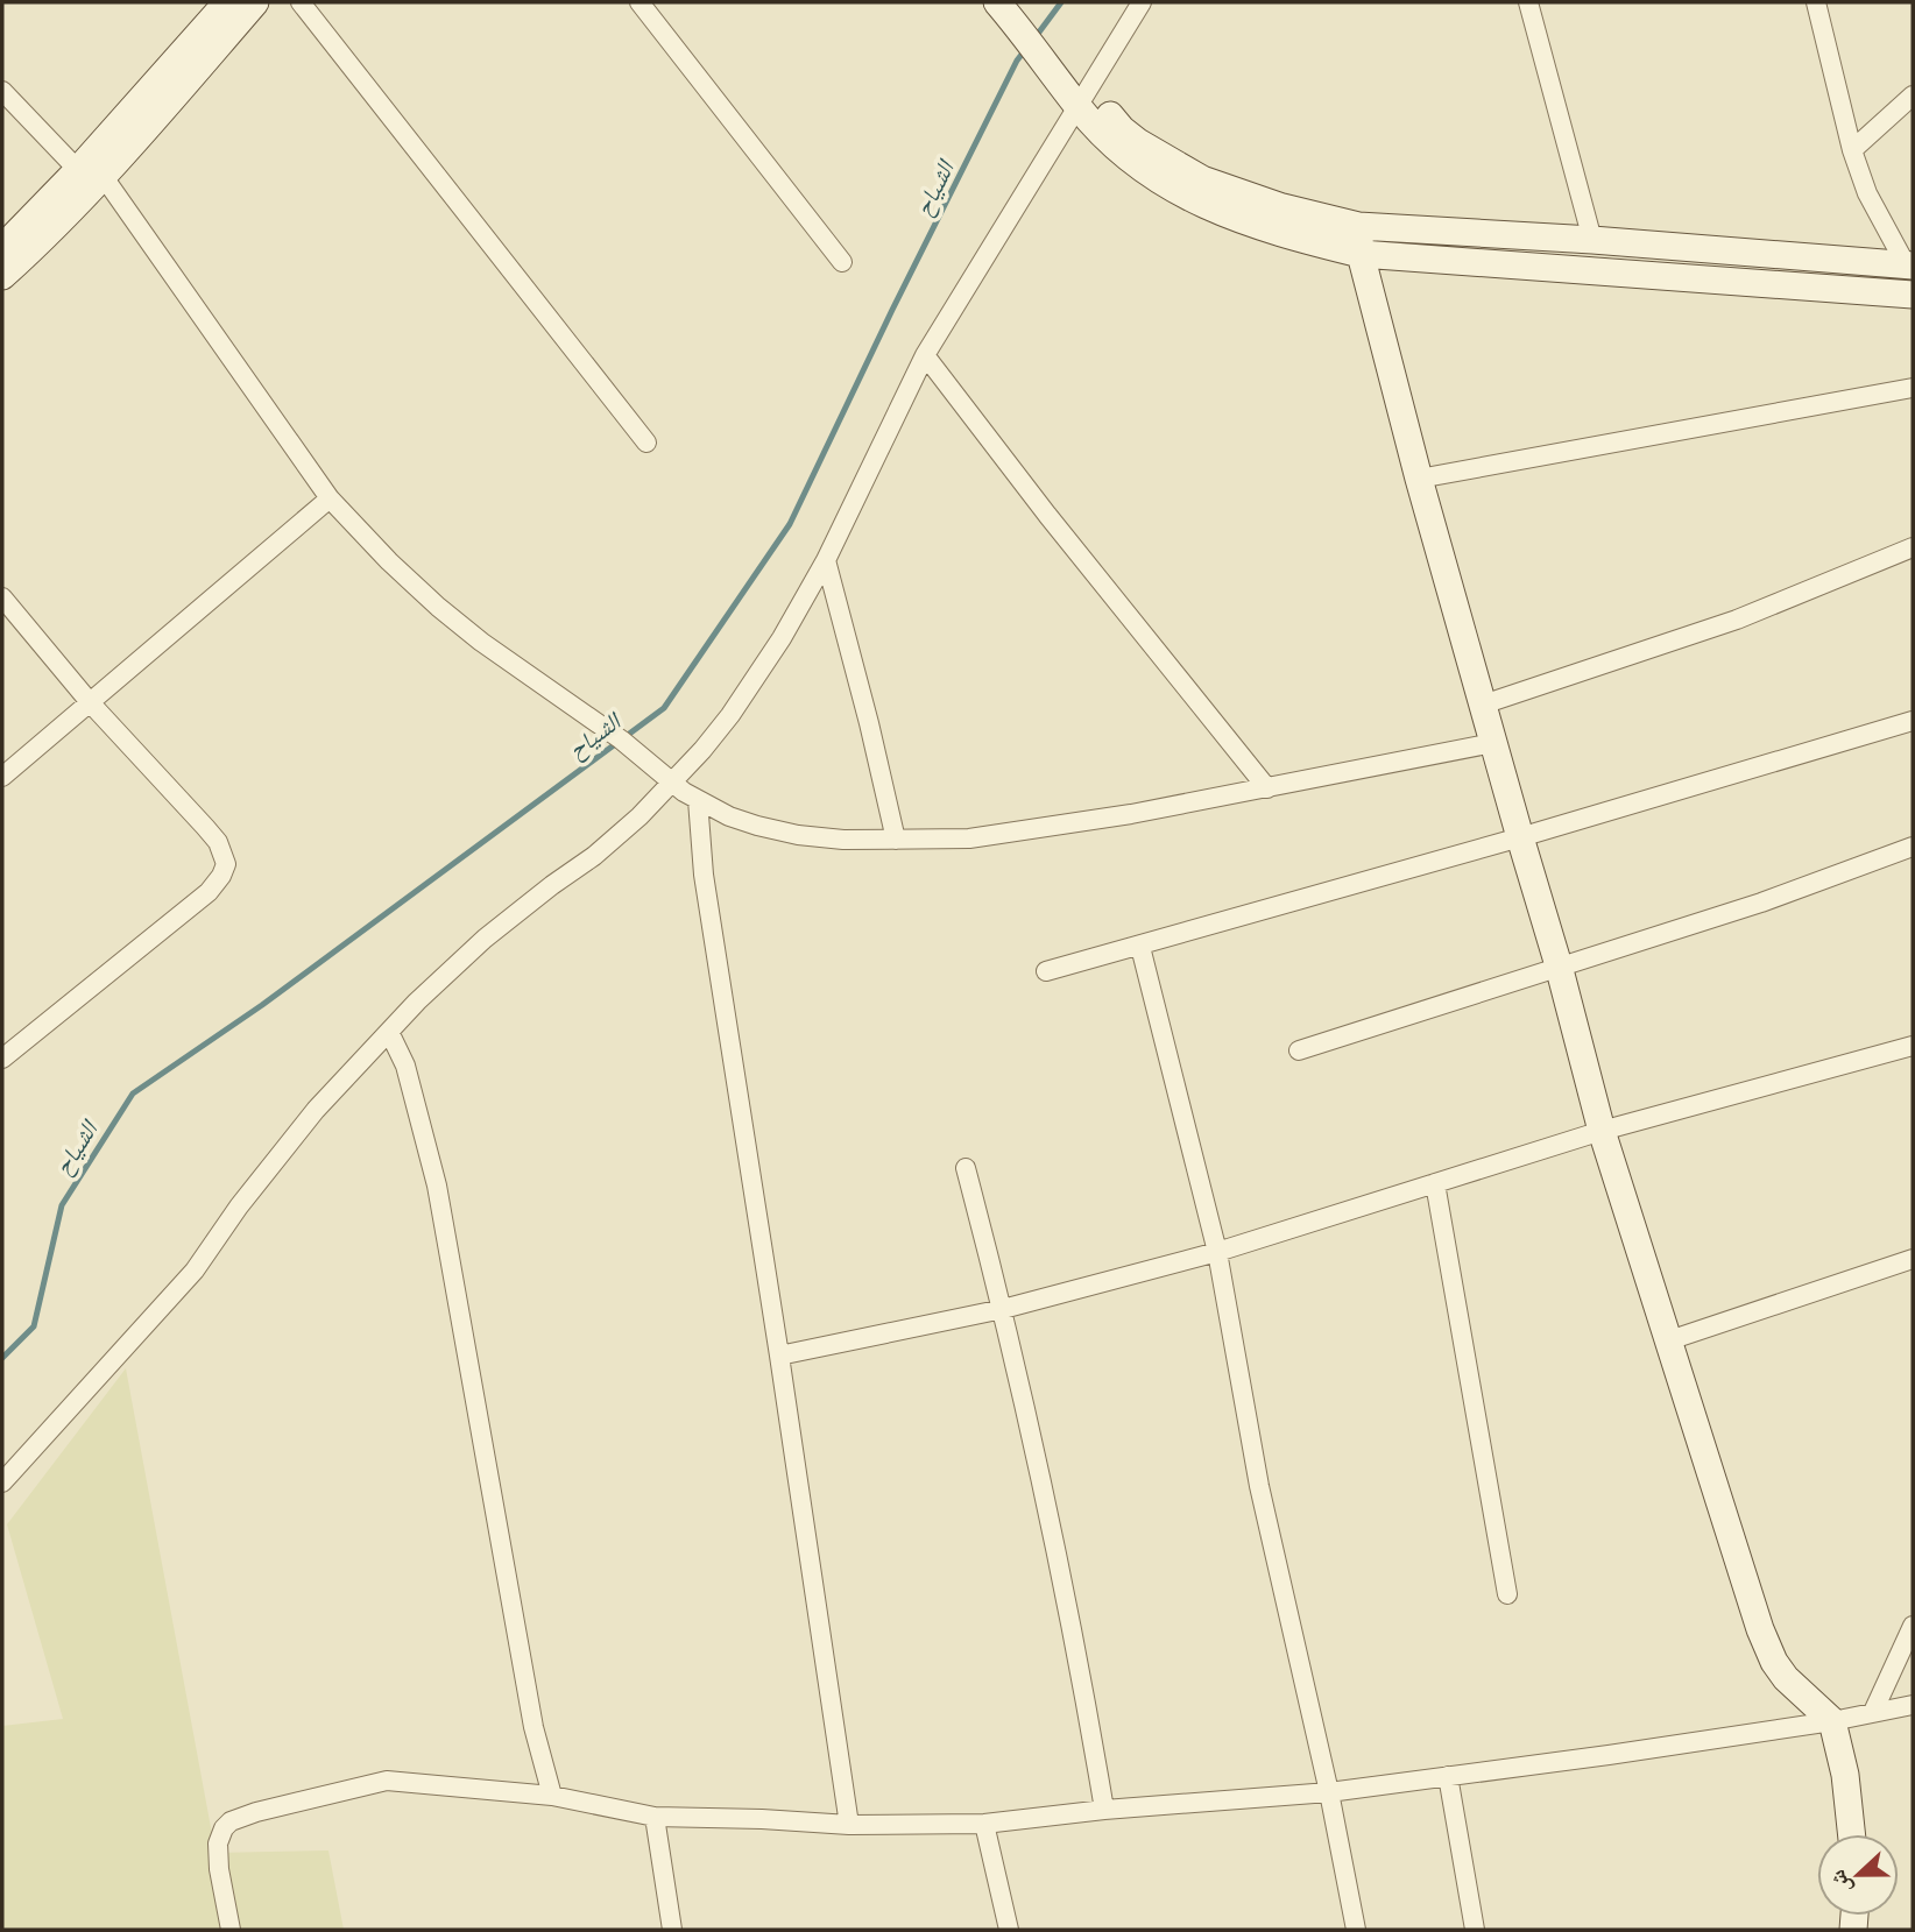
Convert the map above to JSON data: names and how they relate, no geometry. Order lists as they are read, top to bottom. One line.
{"water":["الشياح"],"north":"left"}
